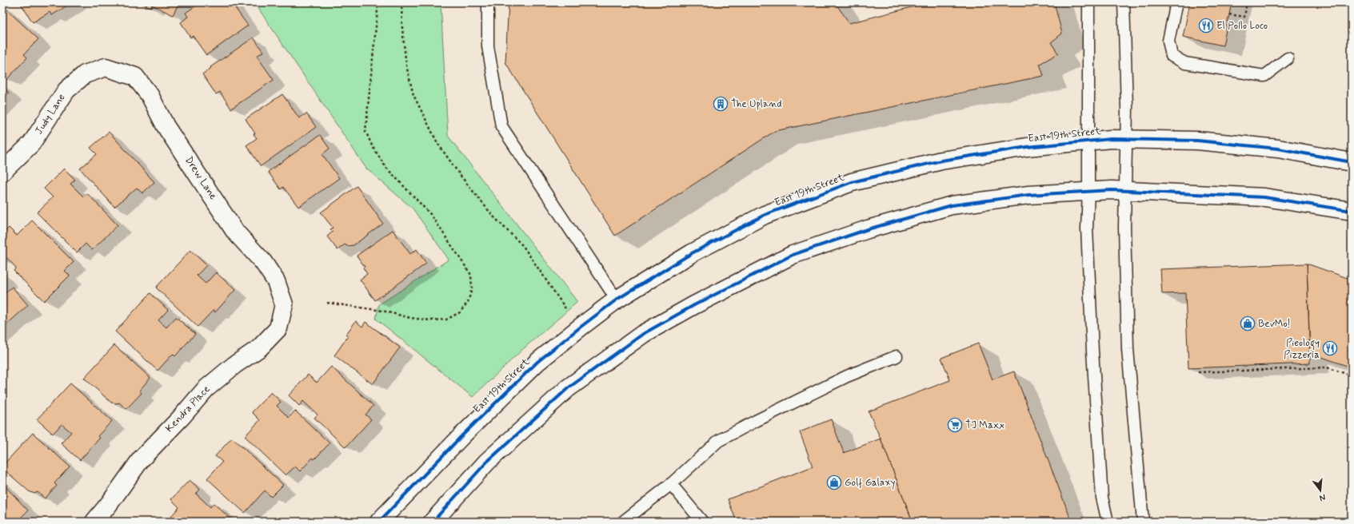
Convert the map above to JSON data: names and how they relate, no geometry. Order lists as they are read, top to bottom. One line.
{"streets":{"main road":["Judy Lane","East 19th Street","Drew Lane","Kendra Place"]},"crossings":[["Judy Lane","Drew Lane"],["Drew Lane","Kendra Place"]],"places":{"restaurant":["El Pollo Loco","Pieology Pizzeria"],"building":["The Upland"],"shop":["BevMo!","Golf Galaxy"],"supermarket":["TJ Maxx"]},"north":"bottom"}
